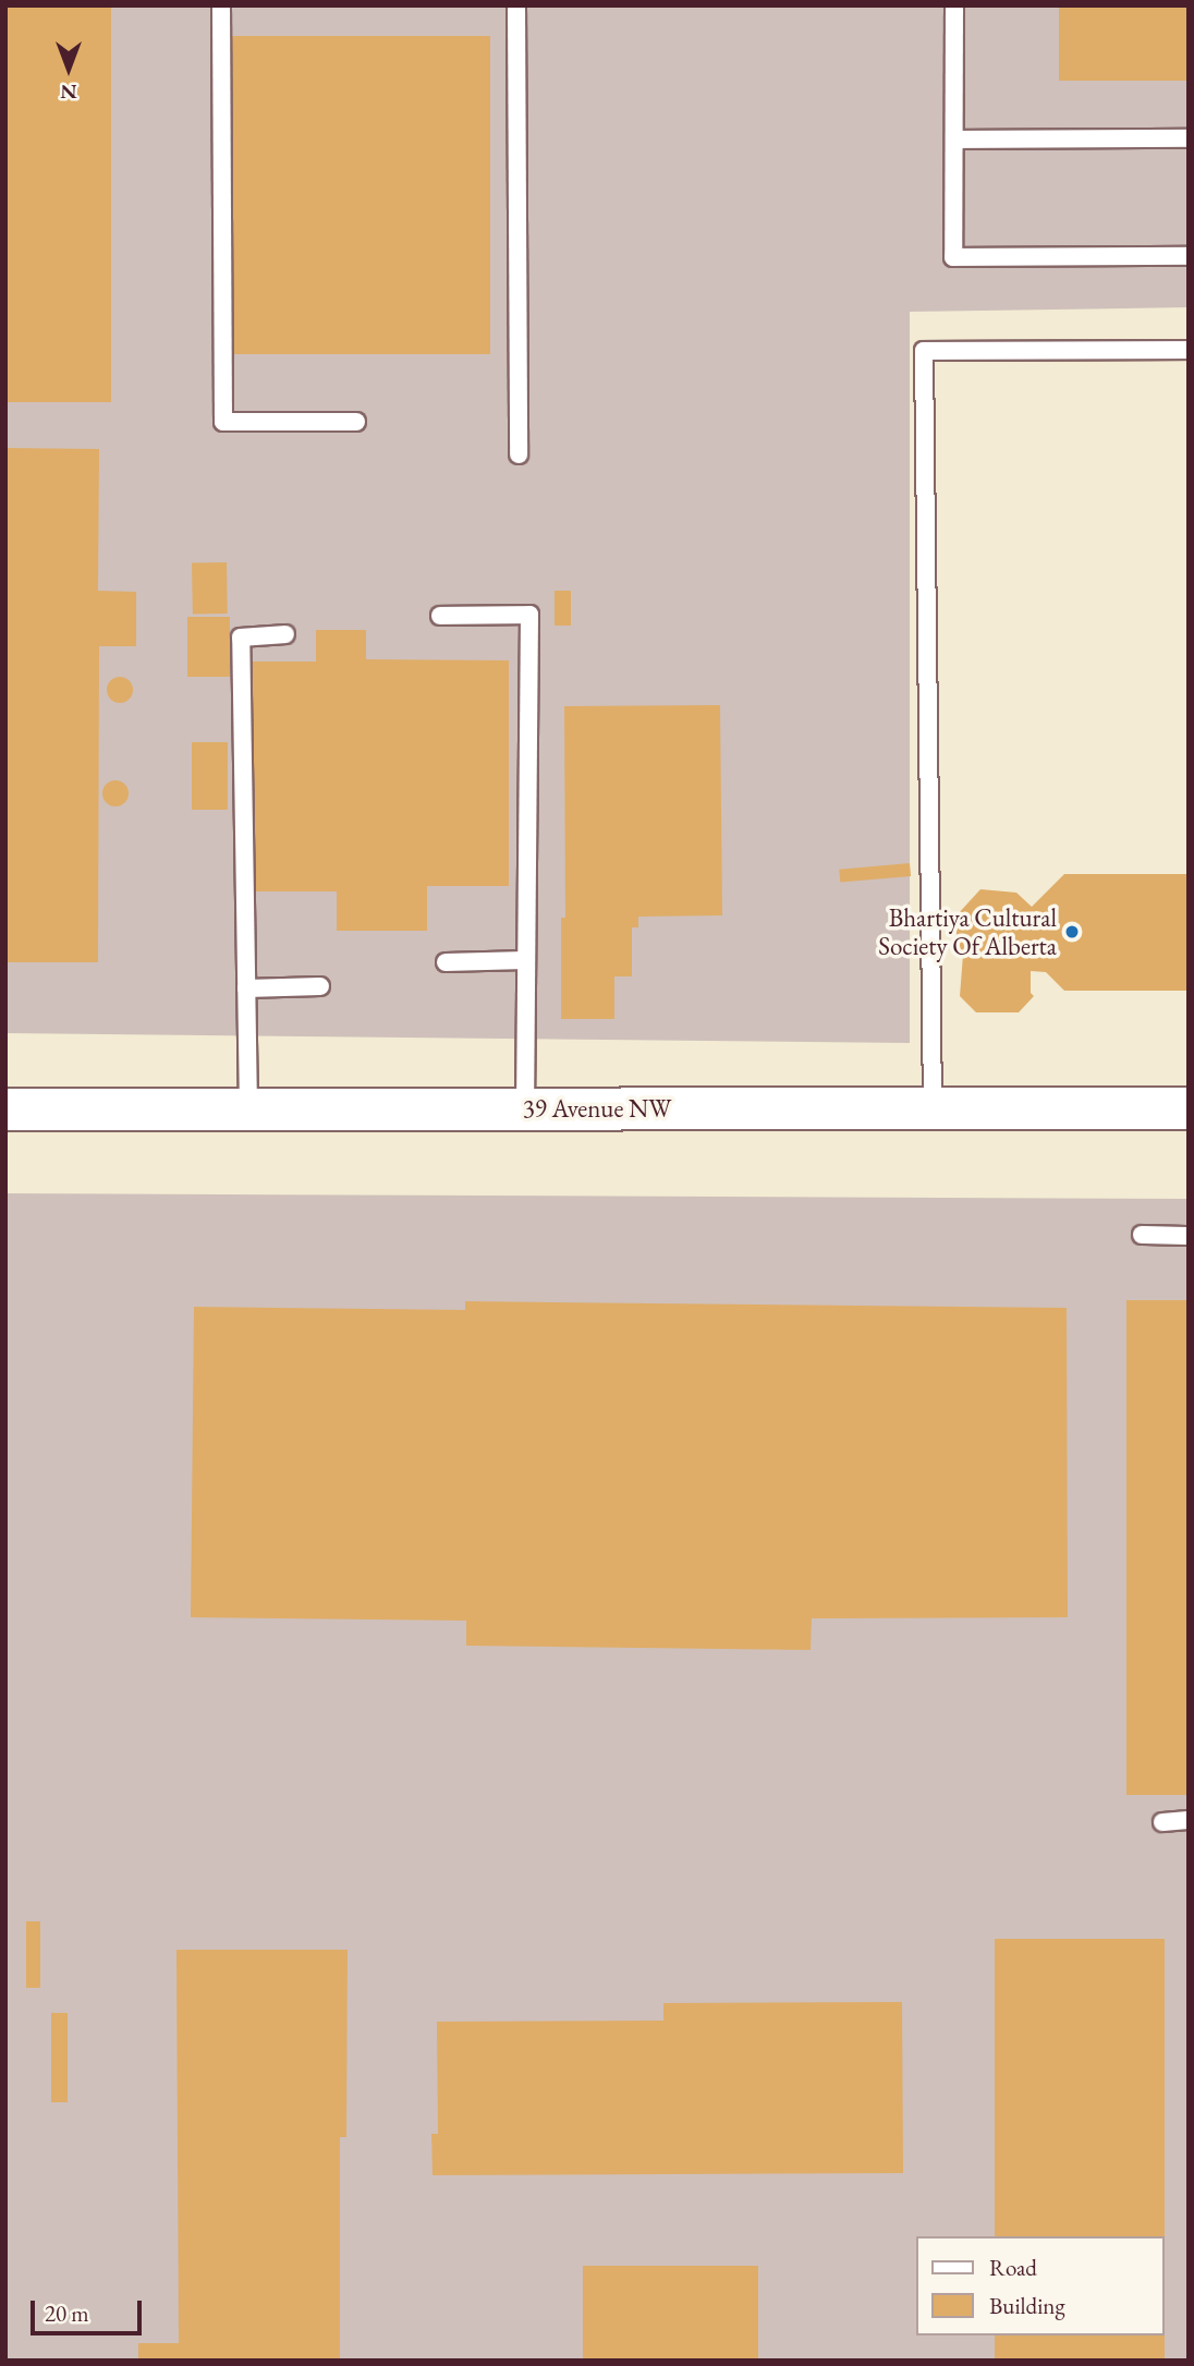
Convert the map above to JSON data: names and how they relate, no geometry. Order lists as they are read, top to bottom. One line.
{"streets":{"street":["39 Avenue NW"]},"places":["Bhartiya Cultural Society Of Alberta"],"legend":["Road","Building"],"scale_bar":"20 m","north":"bottom"}
